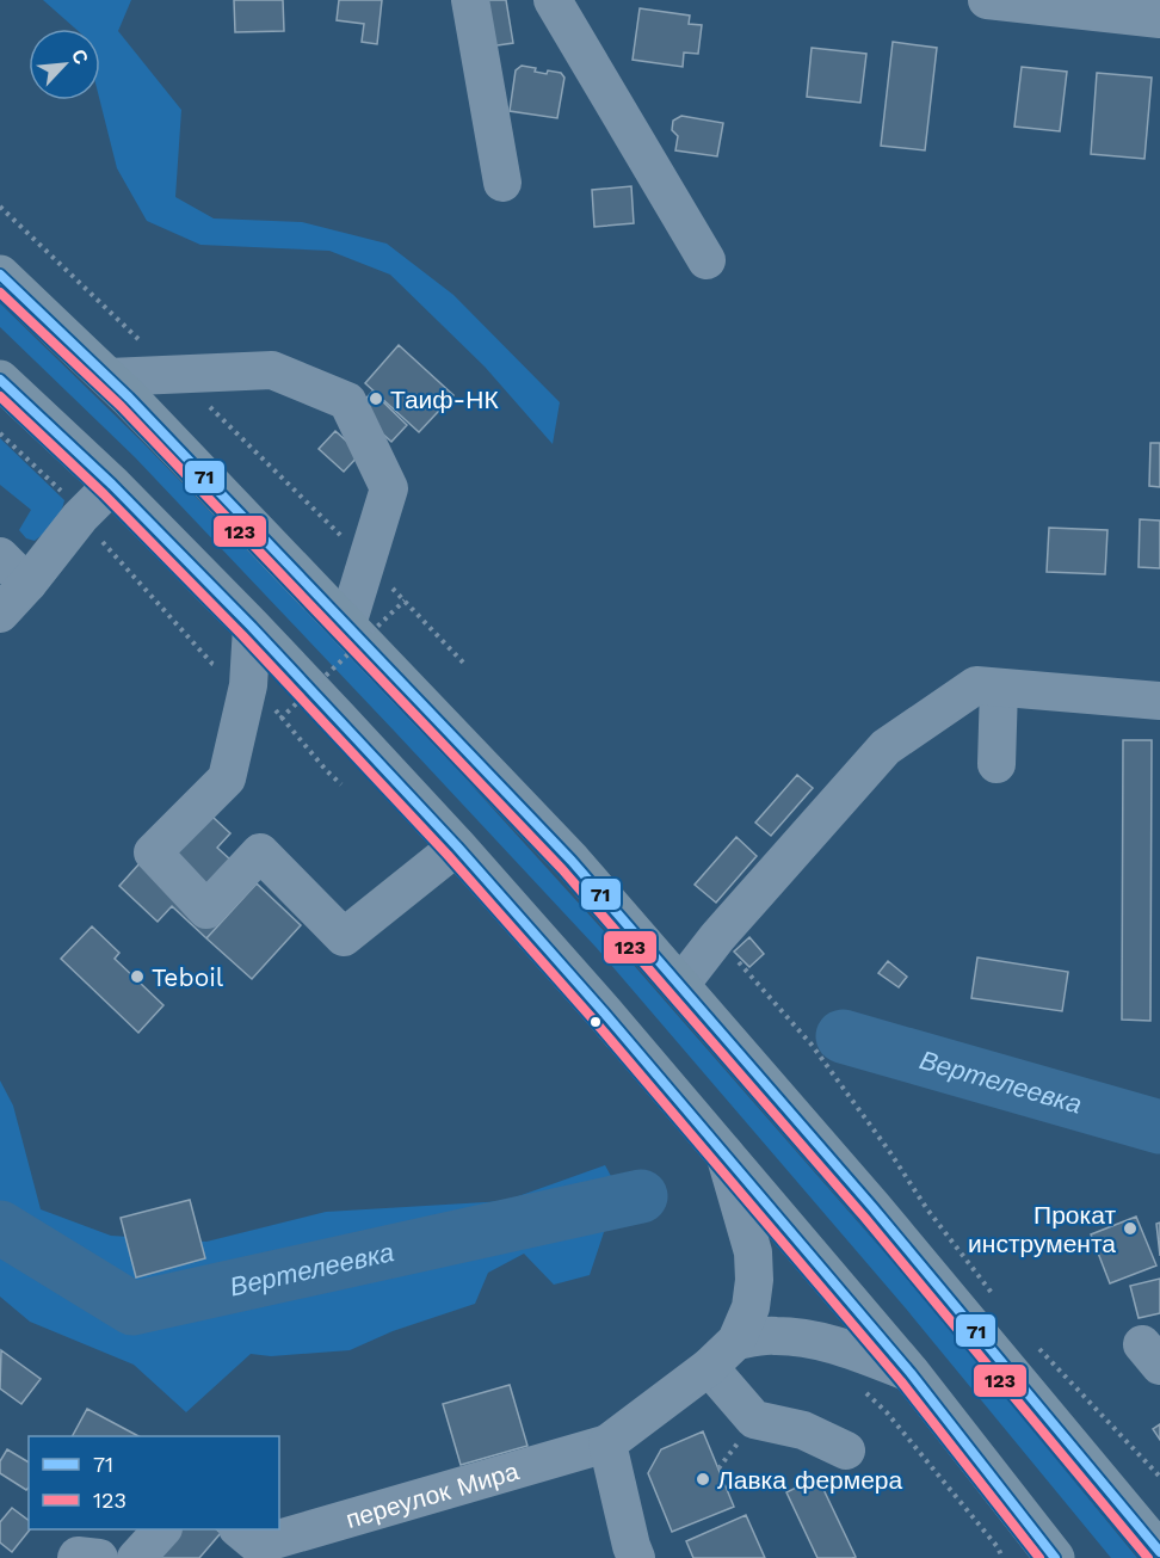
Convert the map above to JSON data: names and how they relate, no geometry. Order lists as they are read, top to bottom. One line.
{"streets":{"street":["переулок Мира"]},"water":["Вертелеевка"],"places":["Таиф-НК","Teboil","Прокат инструмента","Лавка фермера"],"lines":["transit line 71","transit line 123"],"legend":["71","123"],"north":"top right"}
